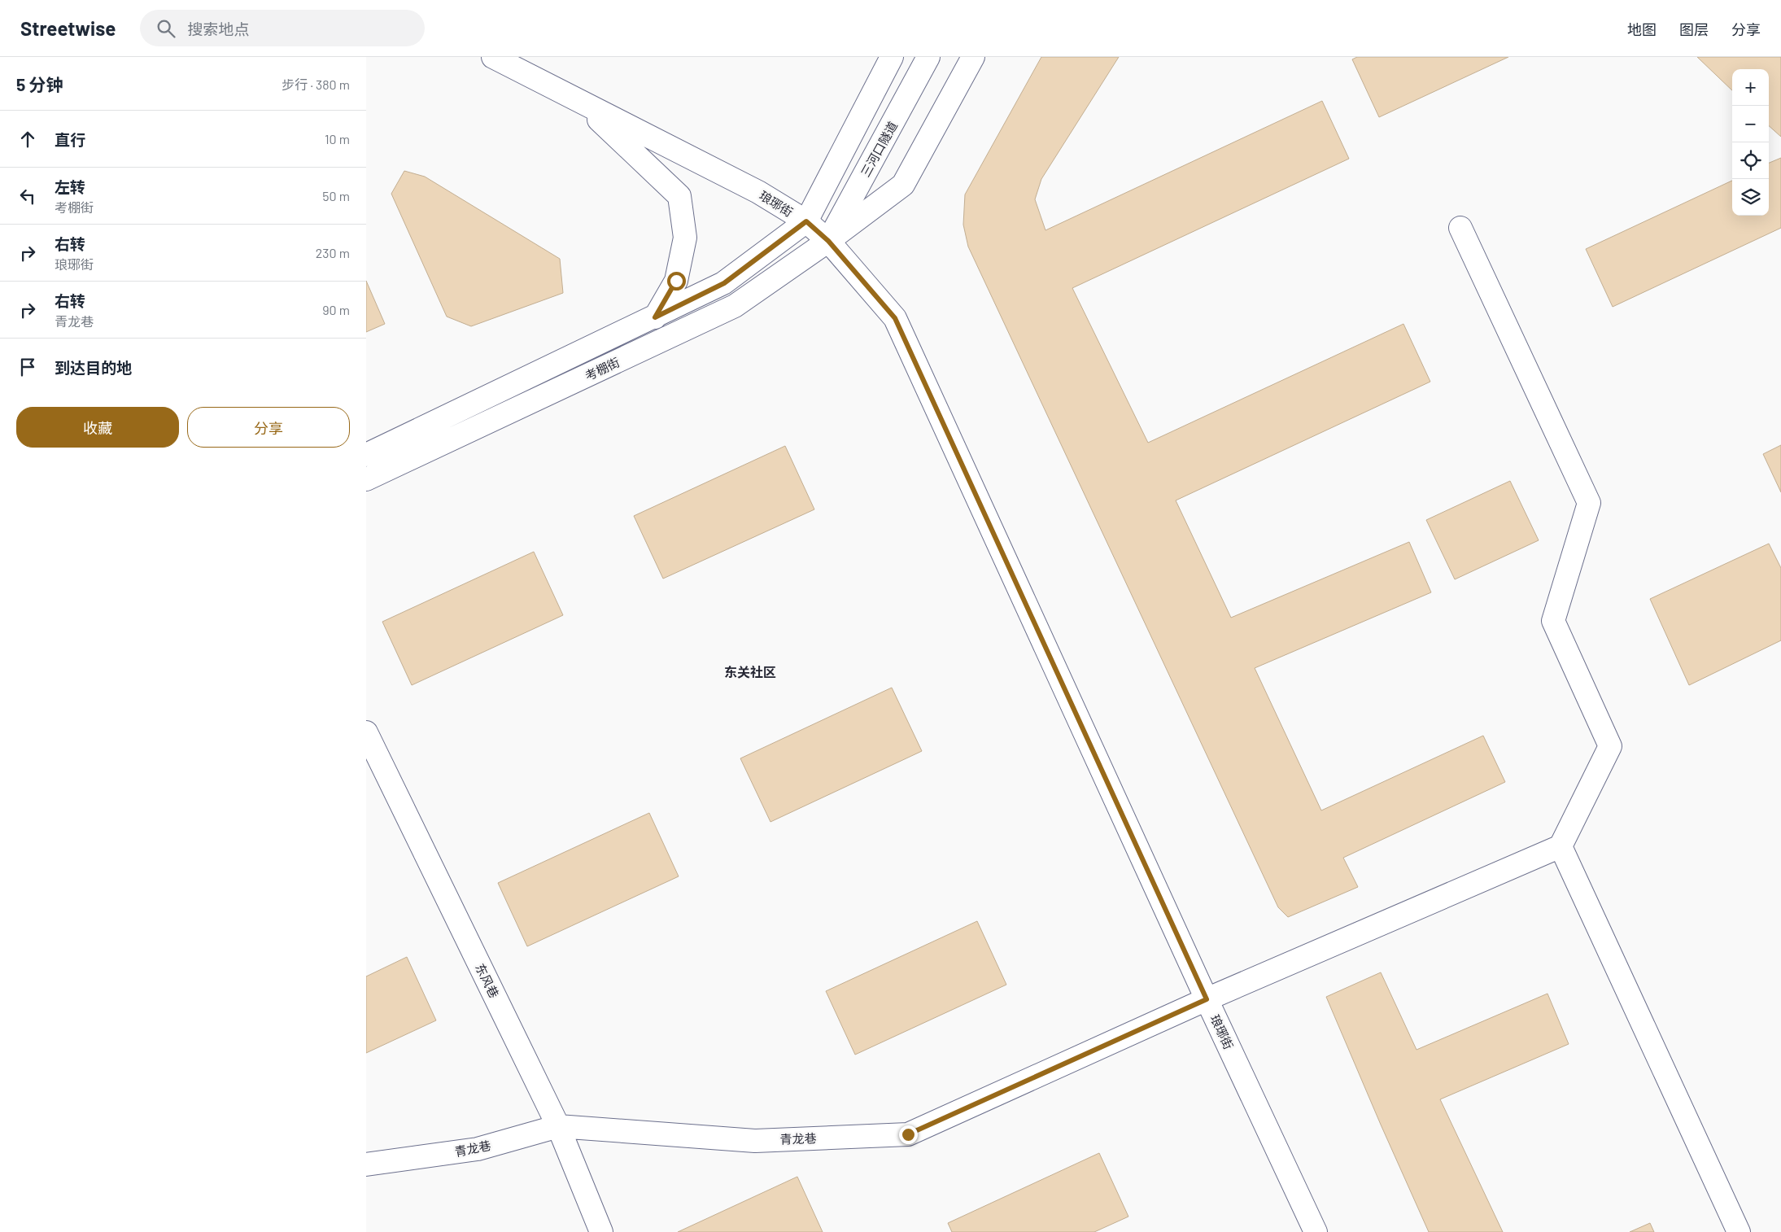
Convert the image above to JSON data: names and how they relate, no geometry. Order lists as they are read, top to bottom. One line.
{"streets":{"street":["三河口隧道","琅琊街","考棚街","东风巷","青龙巷"]},"crossings":[["三河口隧道","琅琊街"],["三河口隧道","考棚街"],["琅琊街","考棚街"],["琅琊街","青龙巷"],["东风巷","青龙巷"]],"districts":["东关社区"],"page":{"header":"Streetwise","search":"搜索地点","nav":["地图","图层","分享"],"heading":["5 分钟","步行 · 380 m"],"map_buttons":["+","−"],"list":[["直行","10 m"],["左转","考棚街","50 m"],["右转","琅琊街","230 m"],["右转","青龙巷","90 m"],"到达目的地"],"buttons":["收藏","分享"]}}
